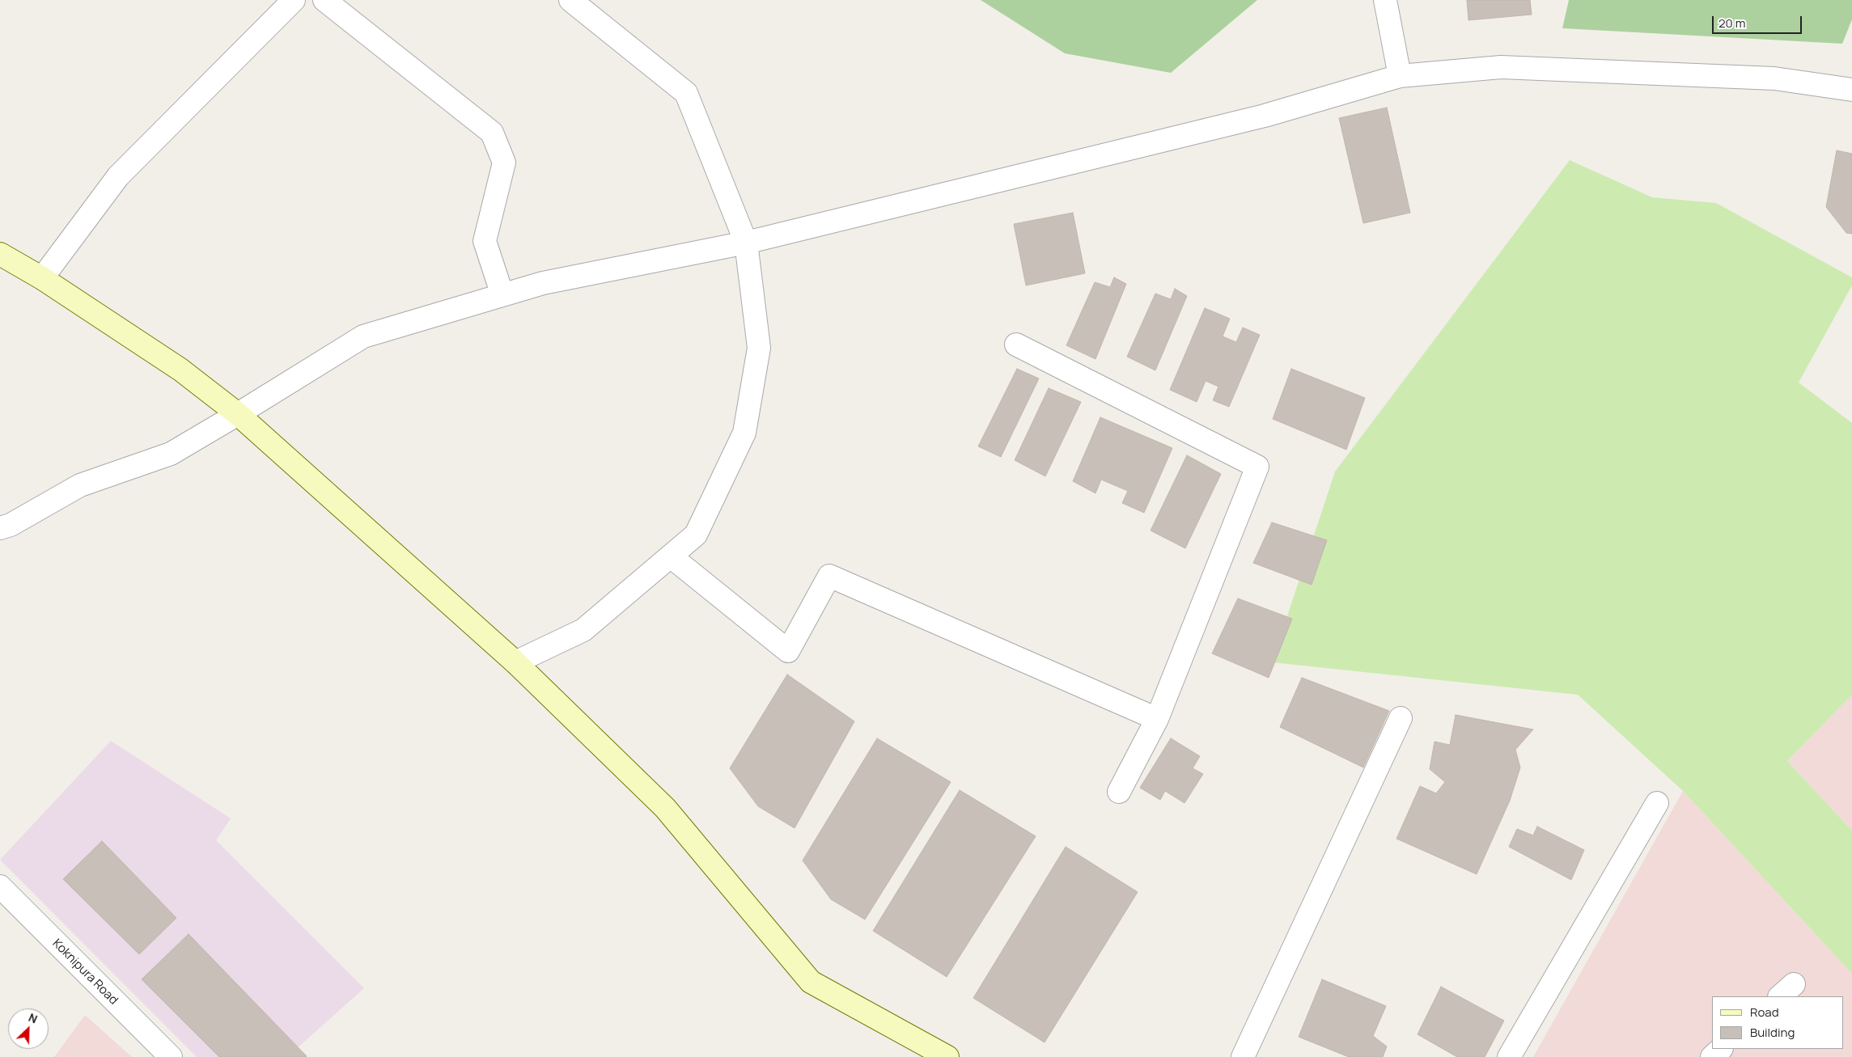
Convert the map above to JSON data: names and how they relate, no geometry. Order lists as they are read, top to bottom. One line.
{"streets":{"street":["Koknipura Road"]},"legend":["Road","Building"],"scale_bar":"20 m","north":"top right"}
